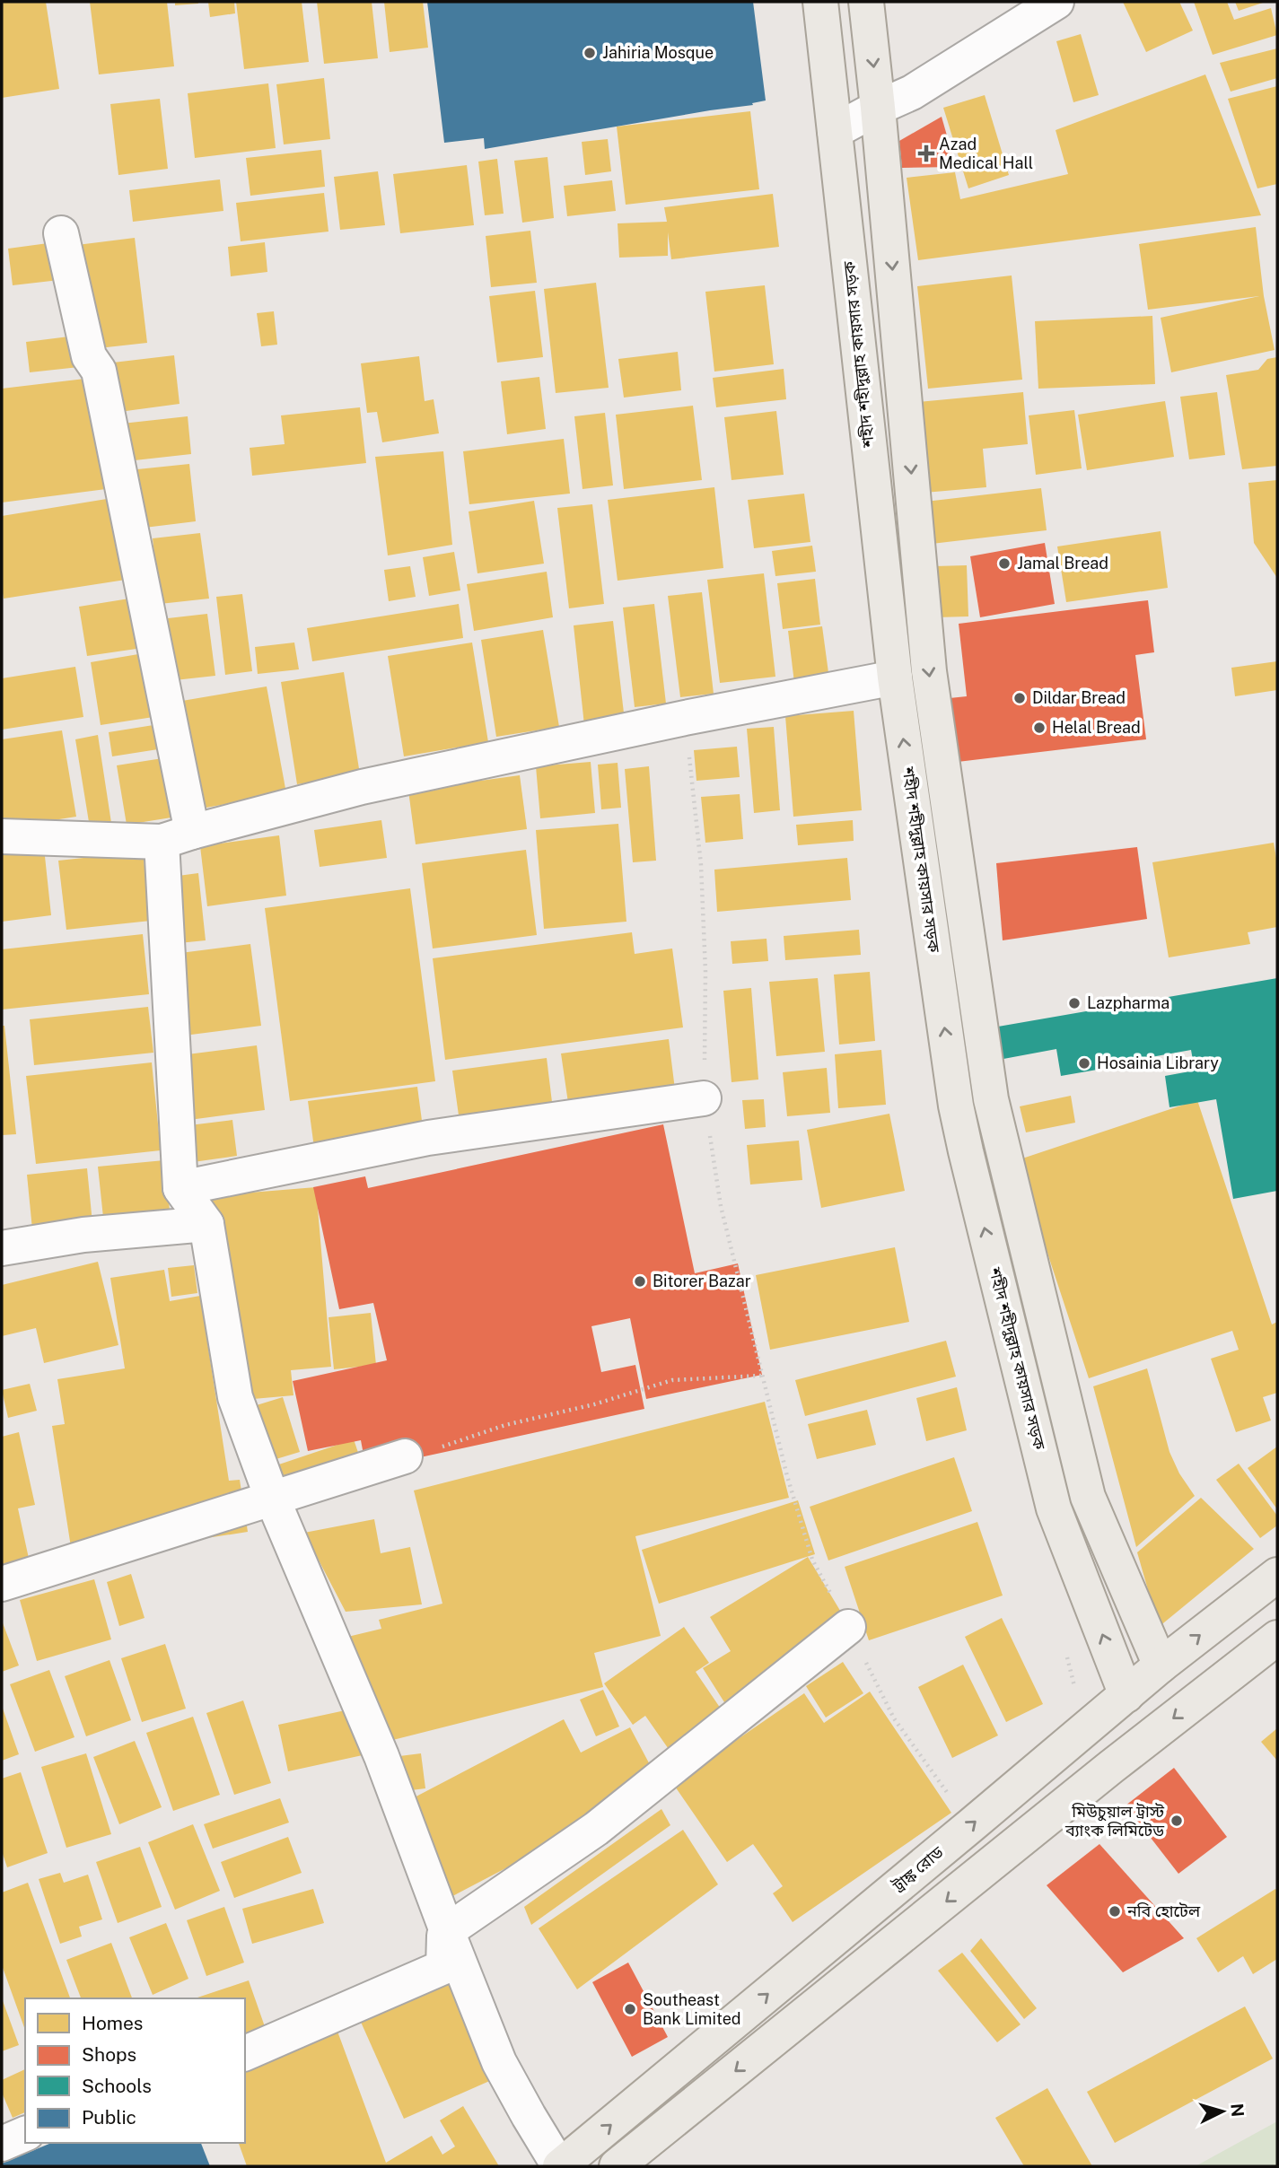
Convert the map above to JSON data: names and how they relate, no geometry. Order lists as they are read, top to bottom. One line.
{"streets":{"main road":["শহীদ শহীদুল্লাহ কায়সার সড়ক","ট্রাঙ্ক রোড"]},"crossings":[["শহীদ শহীদুল্লাহ কায়সার সড়ক","ট্রাঙ্ক রোড"]],"places":{"other":["Jahiria Mosque","Jamal Bread","Dildar Bread","Helal Bread","Lazpharma","Hosainia Library","Bitorer Bazar","মিউচুয়াল ট্রাস্ট ব্যাংক লিমিটেড","নবি হোটেল","Southeast Bank Limited"],"health":["Azad Medical Hall"]},"legend":["Homes","Shops","Schools","Public"],"north":"right"}
